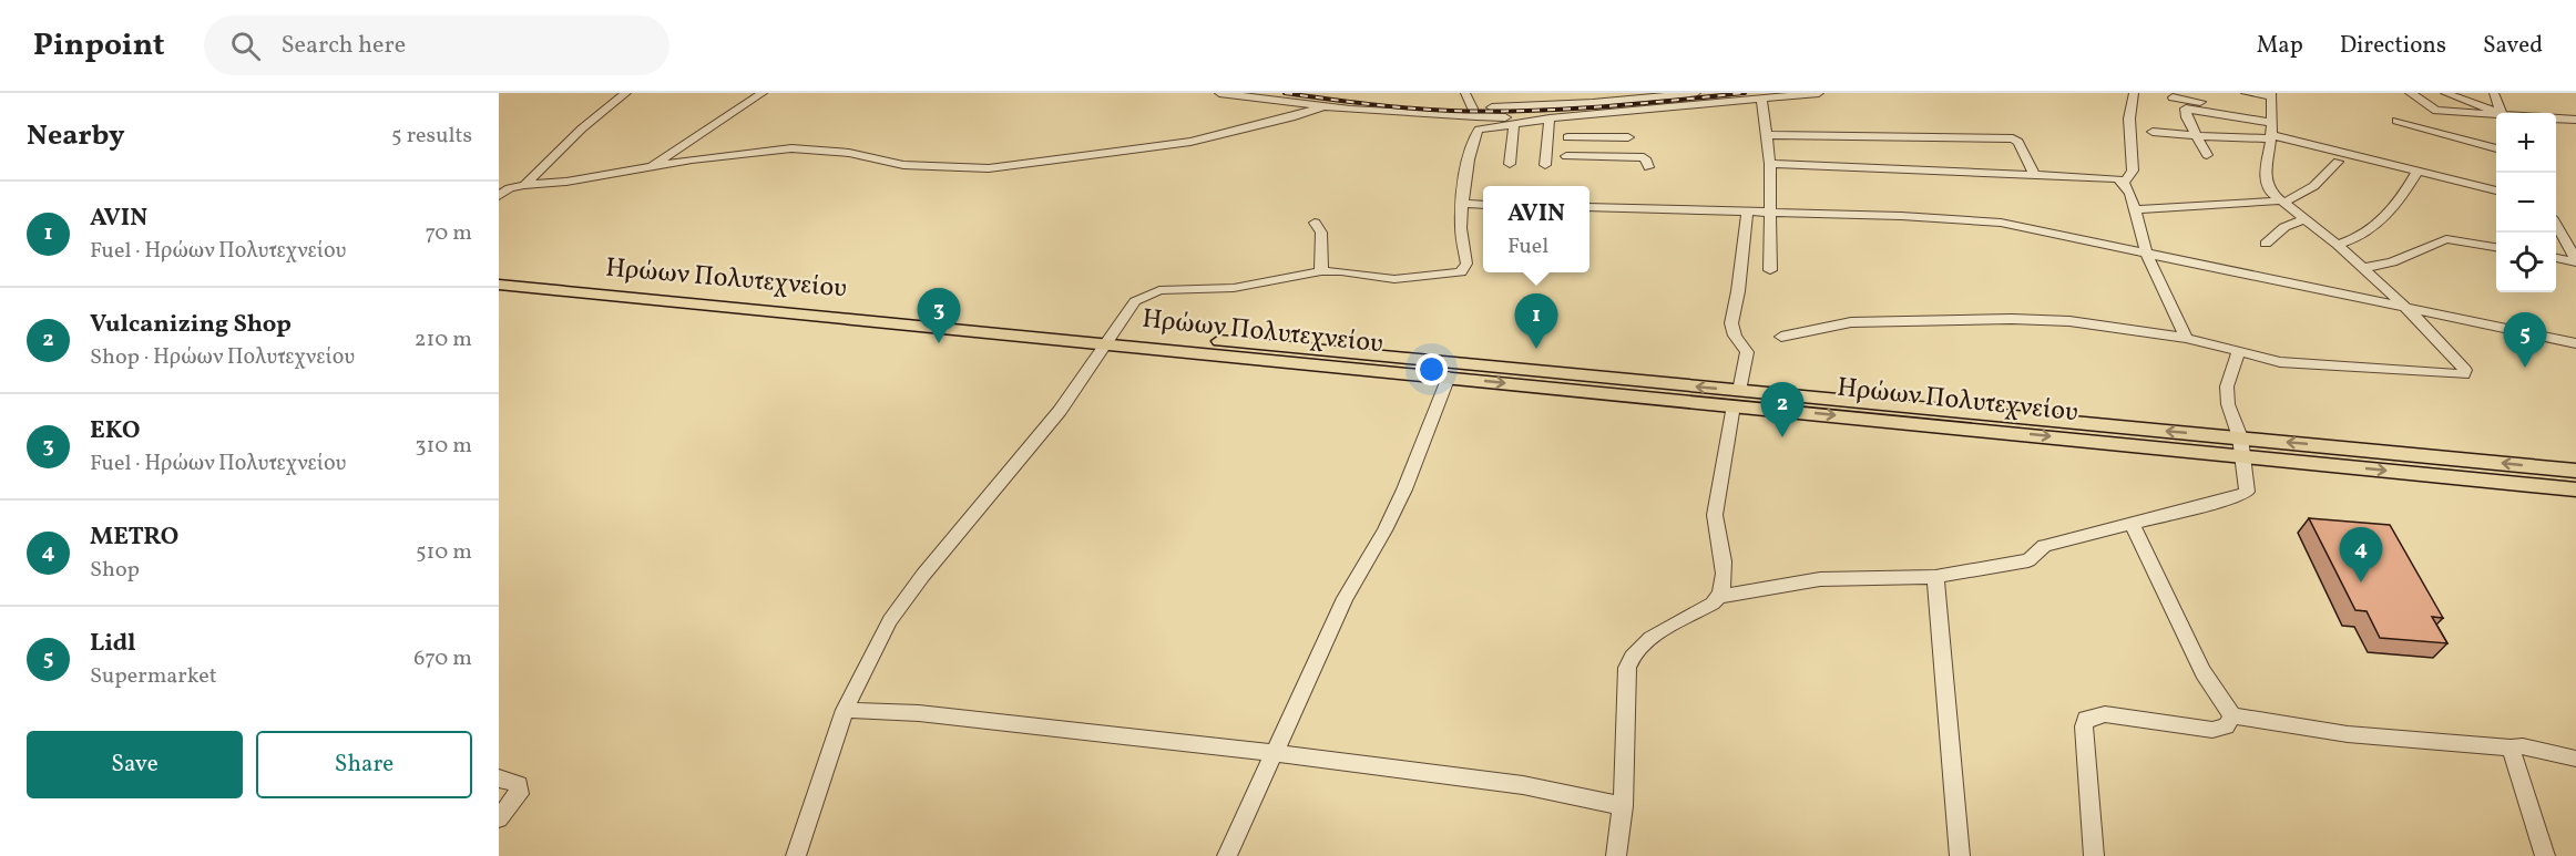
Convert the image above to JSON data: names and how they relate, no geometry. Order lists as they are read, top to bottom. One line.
{"streets":{"main road":["Ηρώων Πολυτεχνείου"]},"page":{"header":"Pinpoint","search":"Search here","nav":["Map","Directions","Saved"],"heading":["Nearby","5 results"],"map_buttons":["+","−"],"list":[{"mark":"1","name":"AVIN","note":"Fuel · Ηρώων Πολυτεχνείου","value":"70 m"},{"mark":"2","name":"Vulcanizing Shop","note":"Shop · Ηρώων Πολυτεχνείου","value":"210 m"},{"mark":"3","name":"EKO","note":"Fuel · Ηρώων Πολυτεχνείου","value":"310 m"},{"mark":"4","name":"METRO","note":"Shop","value":"510 m"},{"mark":"5","name":"Lidl","note":"Supermarket","value":"670 m"}],"popup":["AVIN","Fuel"],"pins":["3","1","5","2","4"],"buttons":["Save","Share"]}}
